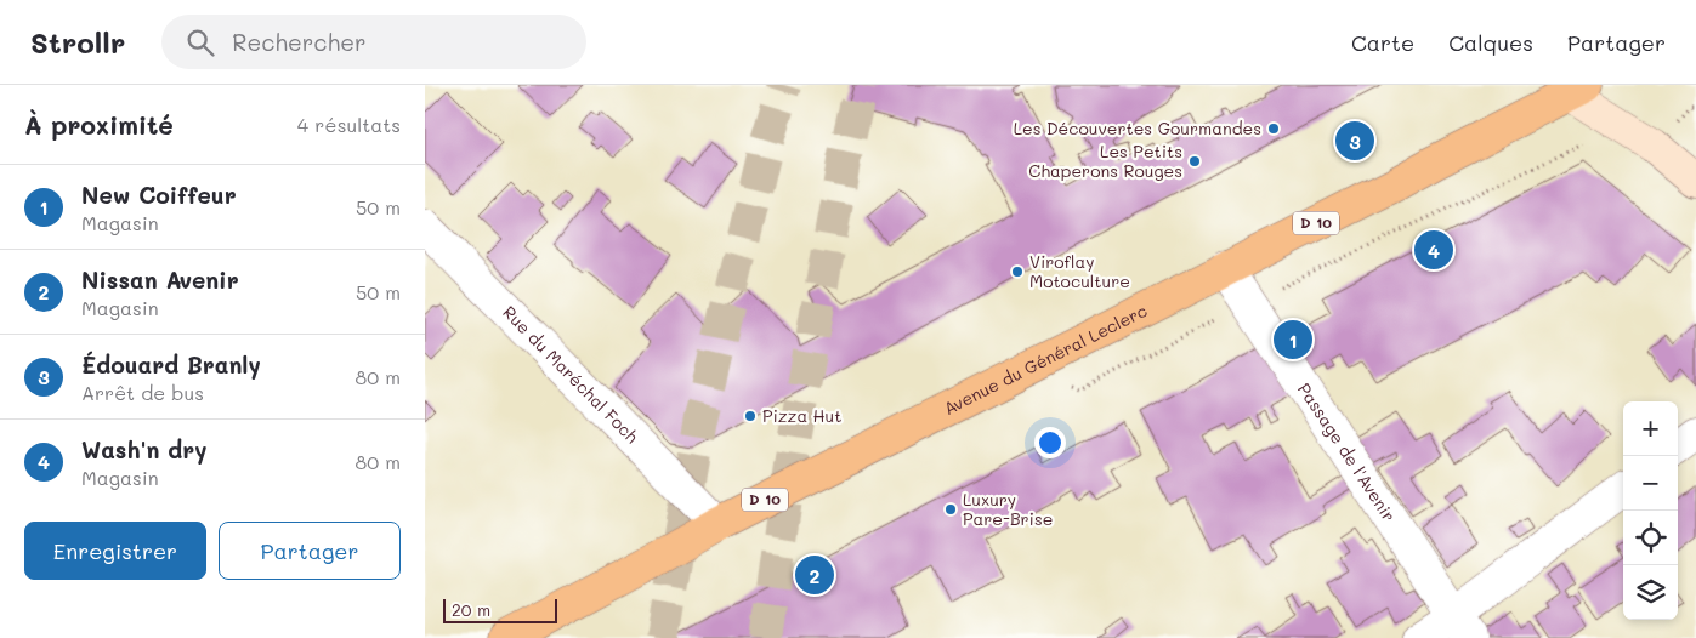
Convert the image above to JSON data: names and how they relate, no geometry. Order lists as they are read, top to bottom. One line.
{"streets":{"main road":["D 10","Avenue du Général Leclerc"],"street":["Rue du Maréchal Foch","Passage de l'Avenir"]},"crossings":[["Avenue du Général Leclerc","Rue du Maréchal Foch"],["Avenue du Général Leclerc","Passage de l'Avenir"]],"places":["Les Découvertes Gourmandes","Les Petits Chaperons Rouges","Viroflay Motoculture","Pizza Hut","Luxury Pare-Brise"],"scale_bar":"20 m","page":{"header":"Strollr","search":"Rechercher","nav":["Carte","Calques","Partager"],"heading":["À proximité","4 résultats"],"pins":["3","4","1","2"],"list":[{"mark":"1","name":"New Coiffeur","note":"Magasin","value":"50 m"},{"mark":"2","name":"Nissan Avenir","note":"Magasin","value":"50 m"},{"mark":"3","name":"Édouard Branly","note":"Arrêt de bus","value":"80 m"},{"mark":"4","name":"Wash'n dry","note":"Magasin","value":"80 m"}],"map_buttons":["+","−"],"buttons":["Enregistrer","Partager"],"scale":"20 m"}}
